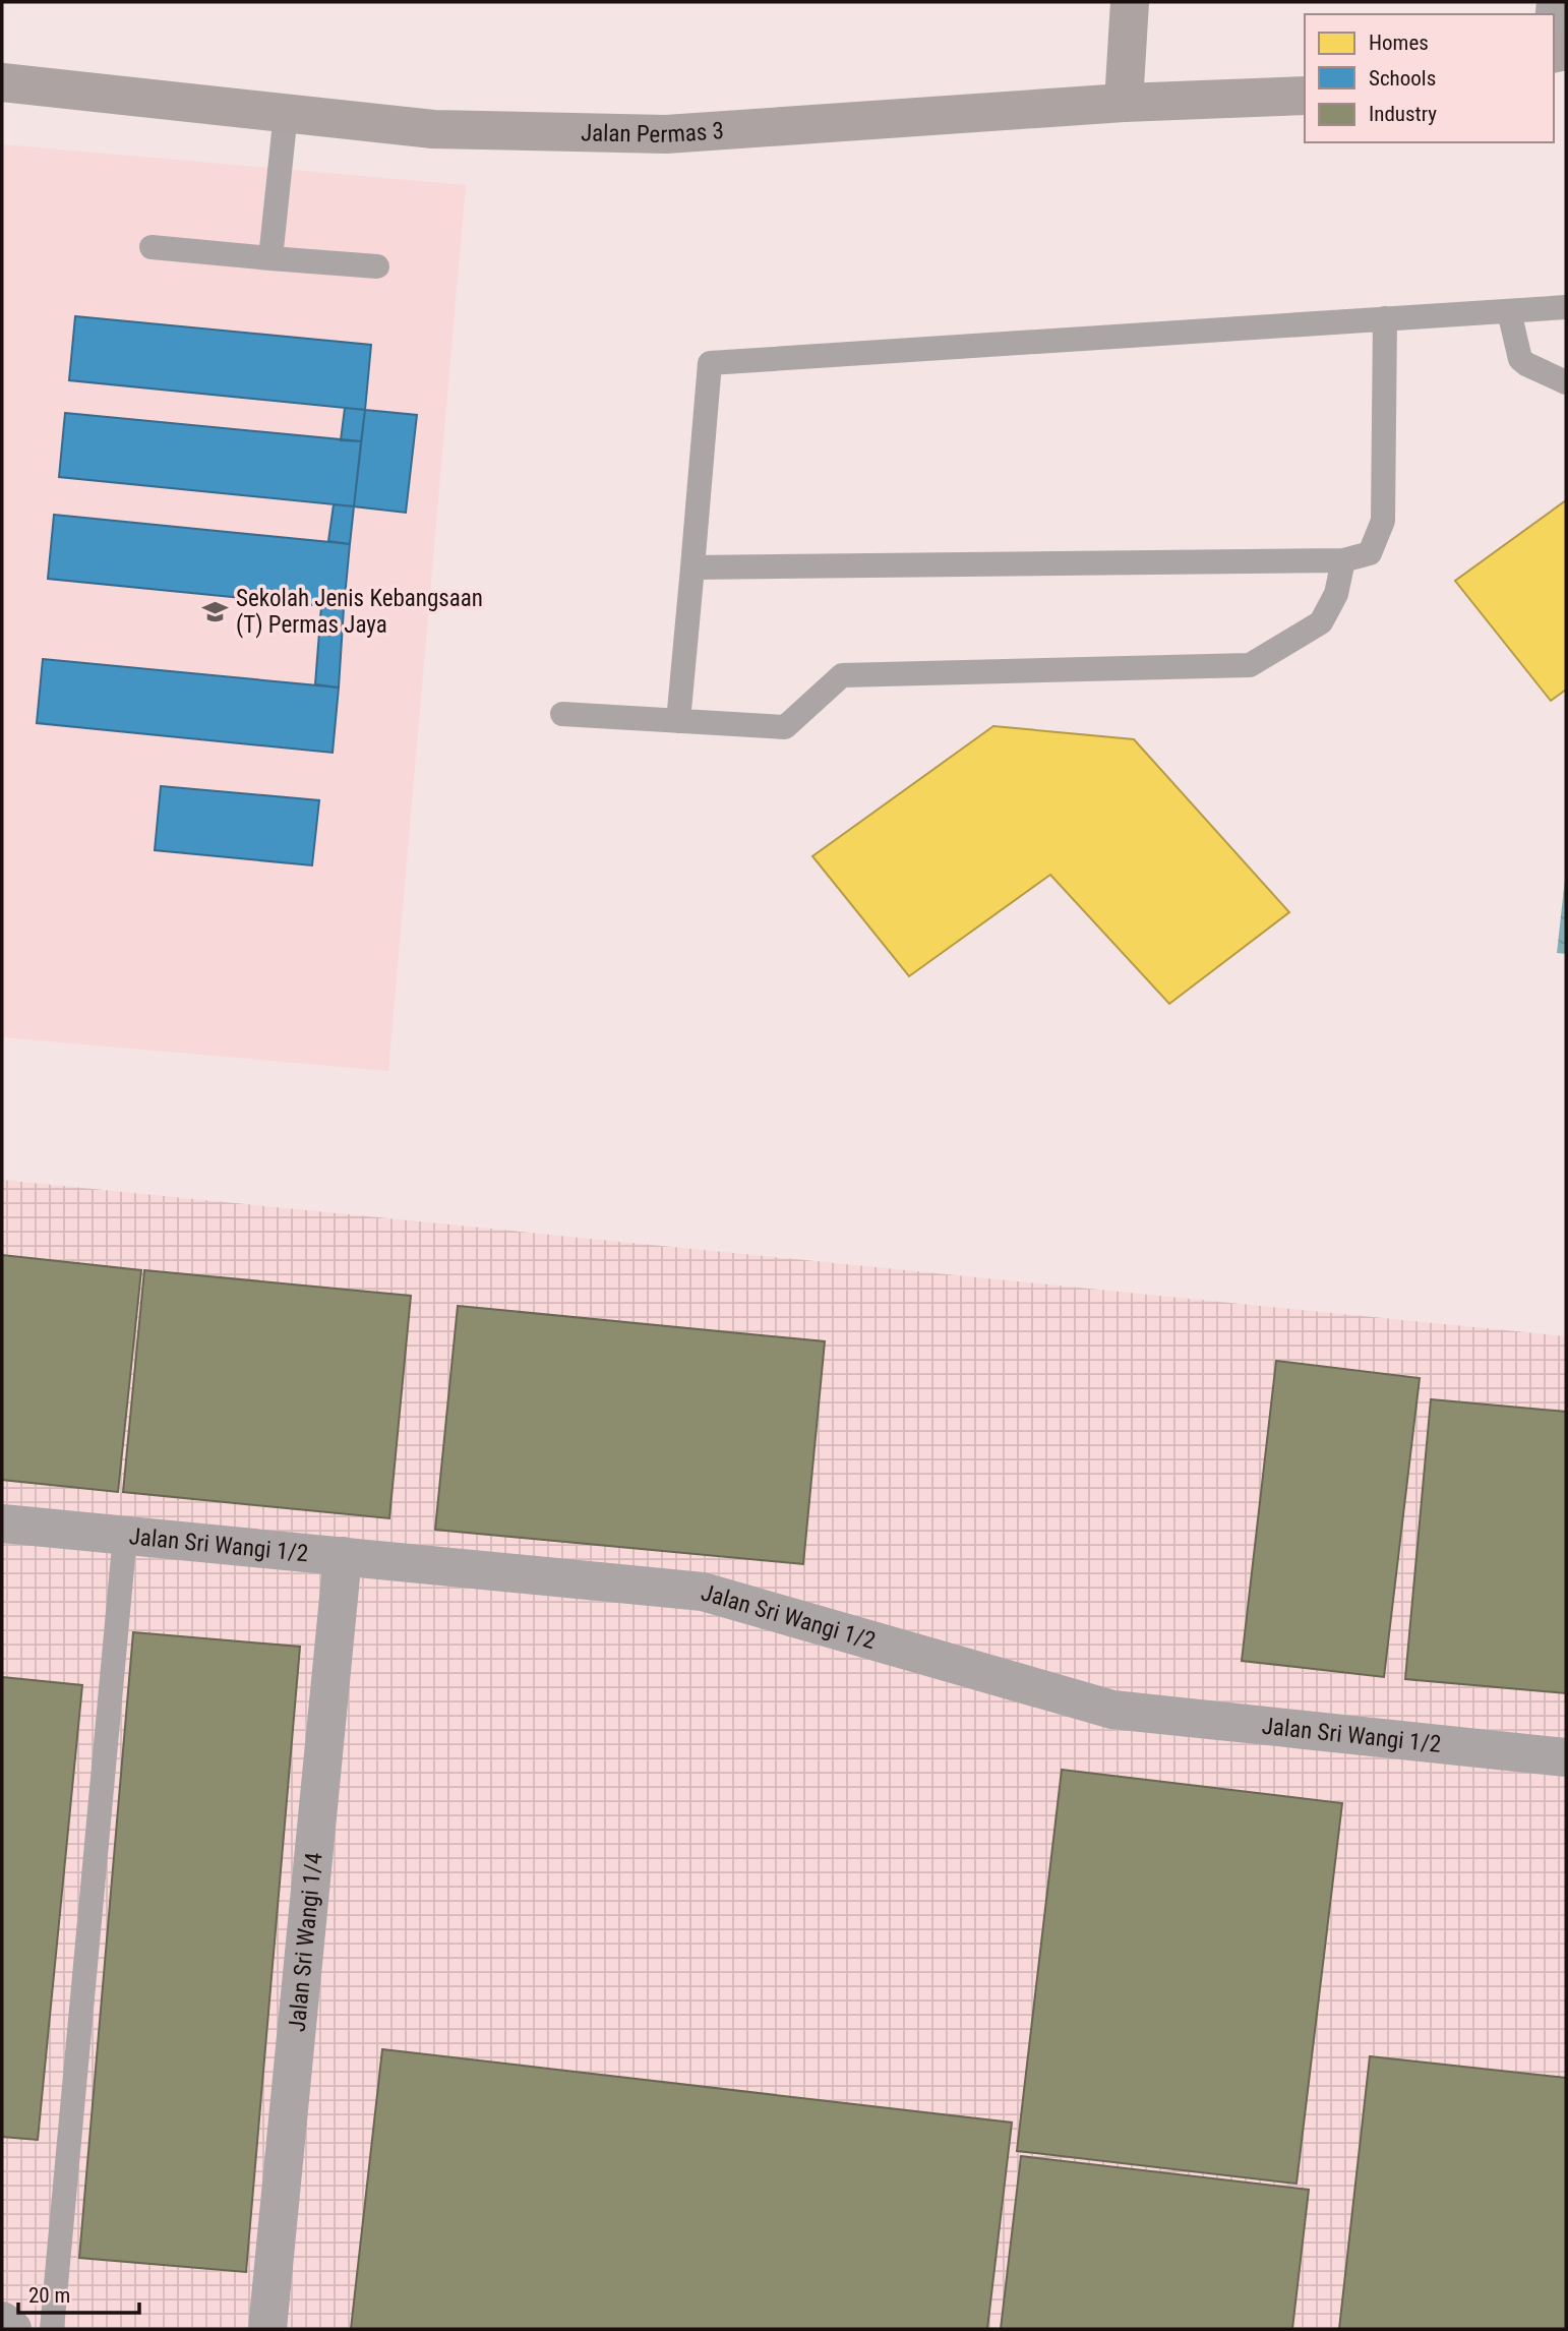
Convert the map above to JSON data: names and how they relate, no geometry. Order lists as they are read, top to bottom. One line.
{"streets":{"street":["Jalan Permas 3","Jalan Sri Wangi 1/2","Jalan Sri Wangi 1/4"]},"crossings":[["Jalan Sri Wangi 1/2","Jalan Sri Wangi 1/4"]],"places":{"school or university":["Sekolah Jenis Kebangsaan (T) Permas Jaya"]},"legend":["Homes","Schools","Industry"],"scale_bar":"20 m"}
